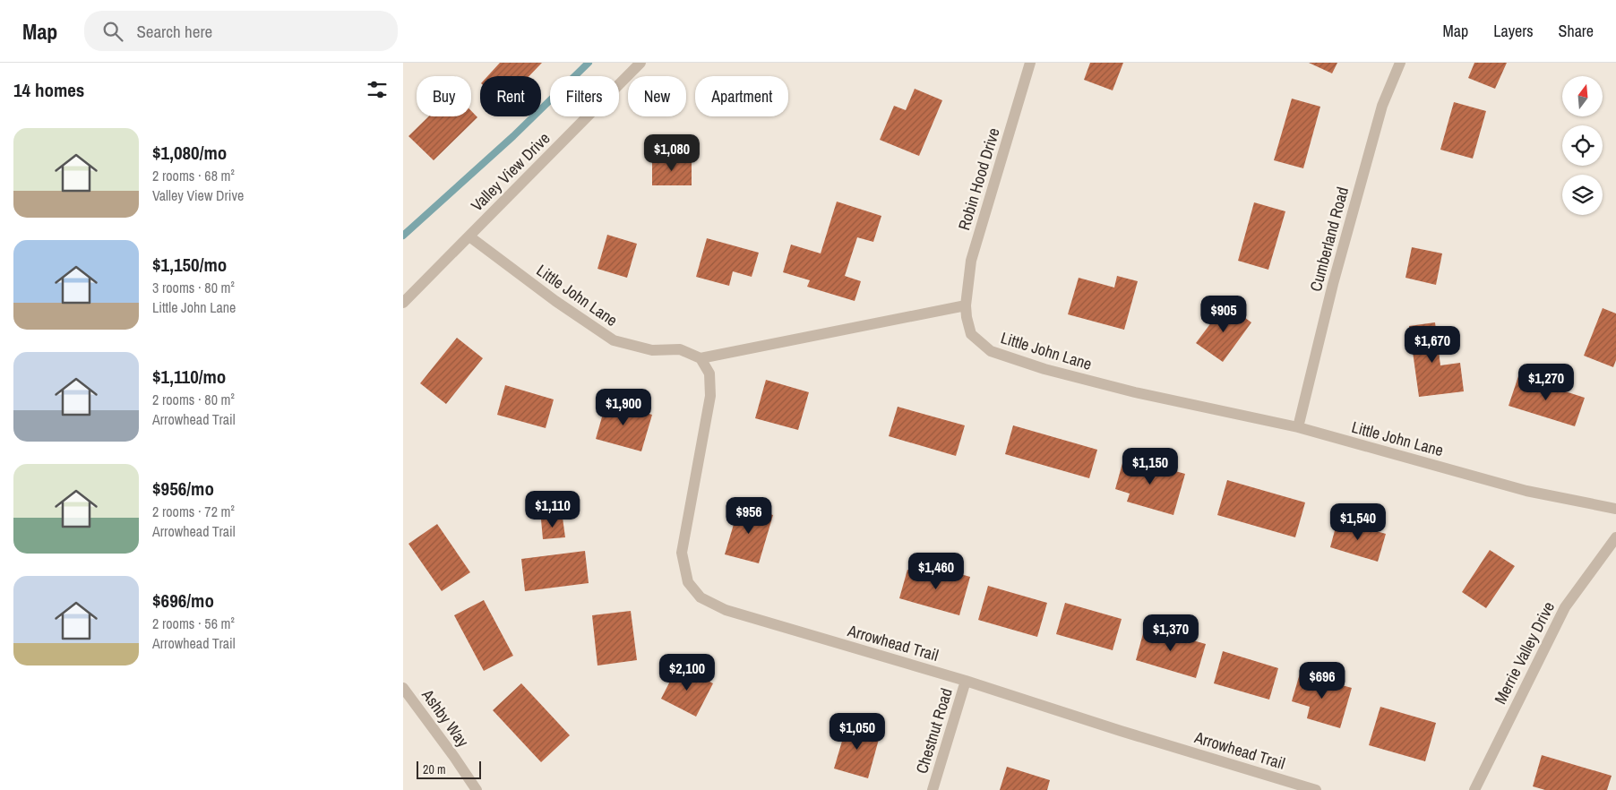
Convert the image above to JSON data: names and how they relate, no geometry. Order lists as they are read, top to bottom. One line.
{"streets":{"street":["Valley View Drive","Robin Hood Drive","Cumberland Road","Little John Lane","Arrowhead Trail","Merrie Valley Drive","Ashby Way","Chestnut Road"]},"crossings":[["Valley View Drive","Little John Lane"],["Robin Hood Drive","Little John Lane"],["Cumberland Road","Little John Lane"],["Little John Lane","Arrowhead Trail"],["Arrowhead Trail","Chestnut Road"]],"scale_bar":"20 m","north":"top","page":{"header":"Map","search":"Search here","nav":["Map","Layers","Share"],"heading":"14 homes","chip":["Buy","Rent","Filters","New","Apartment"],"list":[{"name":"$1,080/mo","note":"2 rooms · 68 m² · Valley View Drive"},{"name":"$1,150/mo","note":"3 rooms · 80 m² · Little John Lane"},{"name":"$1,110/mo","note":"2 rooms · 80 m² · Arrowhead Trail"},{"name":"$956/mo","note":"2 rooms · 72 m² · Arrowhead Trail"},{"name":"$696/mo","note":"2 rooms · 56 m² · Arrowhead Trail"}],"price":["$1,080","$905","$1,670","$1,270","$1,900","$1,150","$1,110","$956","$1,540","$1,460","$1,370","$2,100","$696","$1,050"],"scale":"20 m"}}
